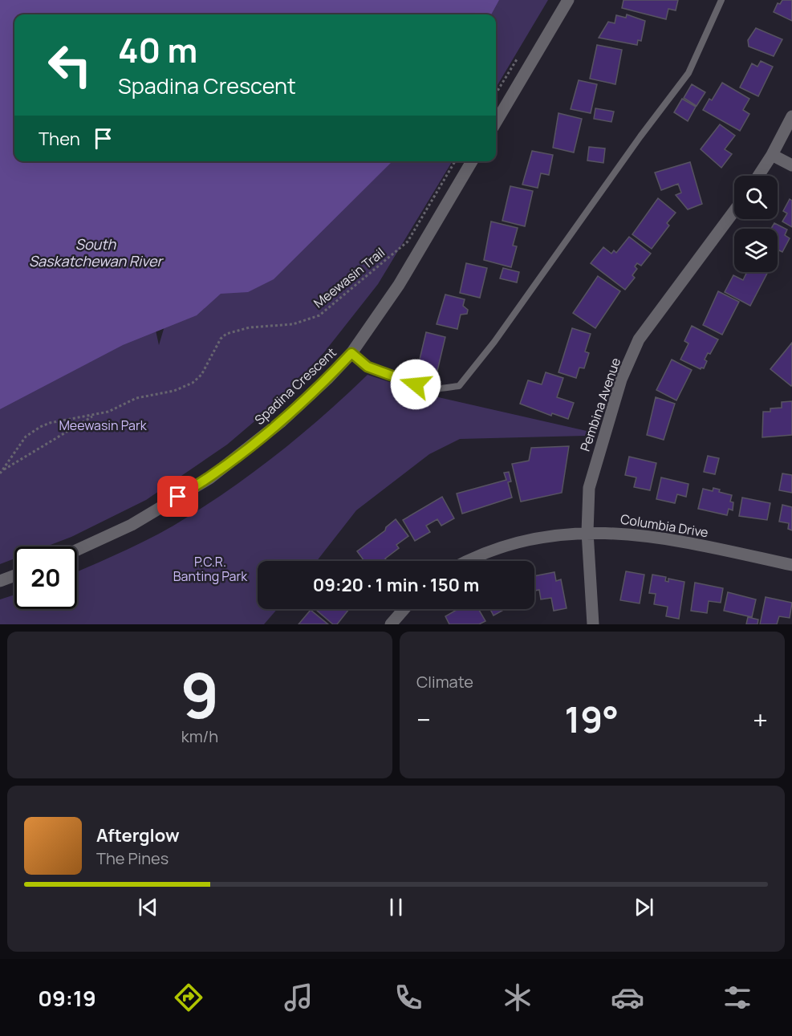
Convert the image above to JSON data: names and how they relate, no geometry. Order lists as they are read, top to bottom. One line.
{"streets":{"street":["Spadina Crescent","Pembina Avenue","Columbia Drive"],"path":["Meewasin Trail"]},"crossings":[["Pembina Avenue","Columbia Drive"]],"water":["South Saskatchewan River"],"parks":["Meewasin Park","P.C.R. Banting Park"],"page":{"turn":["40 m","Spadina Crescent"],"then":"Then","limit":"20","trip":"09:20 · 1 min · 150 m","tile":[["9","km/h"],"Climate"],"heat":["−","19°","+"],"song":["Afterglow","The Pines"],"tabs":"09:19"}}
